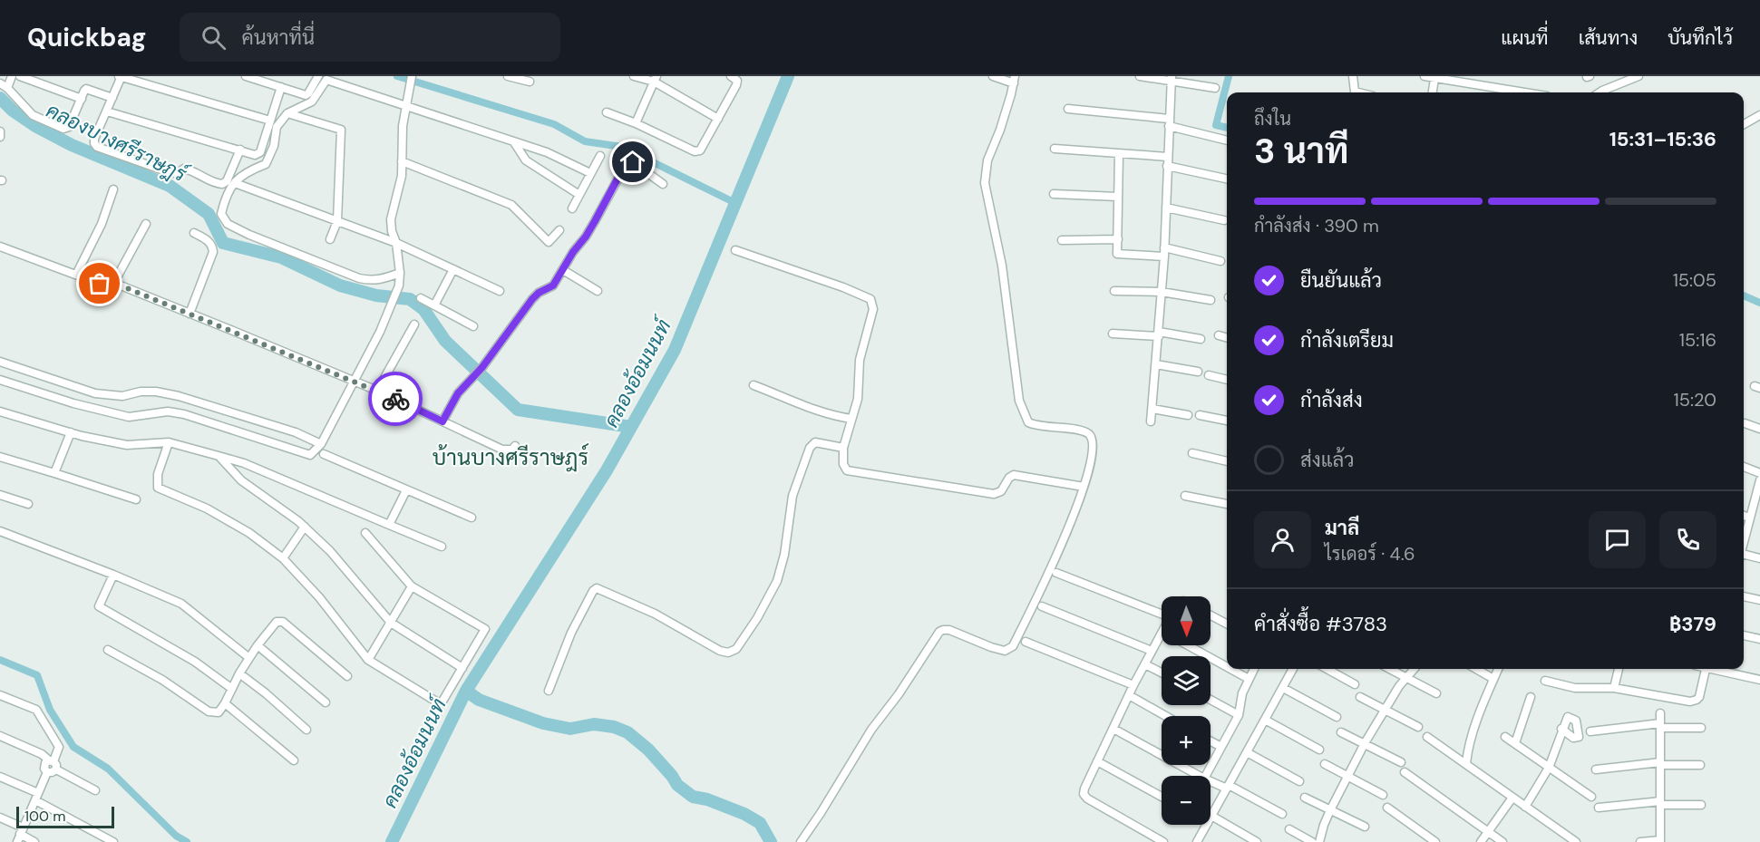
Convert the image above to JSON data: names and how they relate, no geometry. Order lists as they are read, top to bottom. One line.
{"districts":["บ้านบางศรีราษฎร์"],"water":["คลองบางศรีราษฎร์","คลองอ้อมนนท์"],"scale_bar":"100 m","north":"bottom","page":{"header":"Quickbag","search":"ค้นหาที่นี่","nav":["แผนที่","เส้นทาง","บันทึกไว้"],"heading":["3 นาที","ถึงใน","15:31–15:36"],"panel":["มาลี","ไรเดอร์ · 4.6","คำสั่งซื้อ #3783","฿379"],"bar":"กำลังส่ง · 390 m","list":[["ยืนยันแล้ว","15:05"],["กำลังเตรียม","15:16"],["กำลังส่ง","15:20"],"ส่งแล้ว"],"map_buttons":["+","−"],"scale":"100 m"}}
